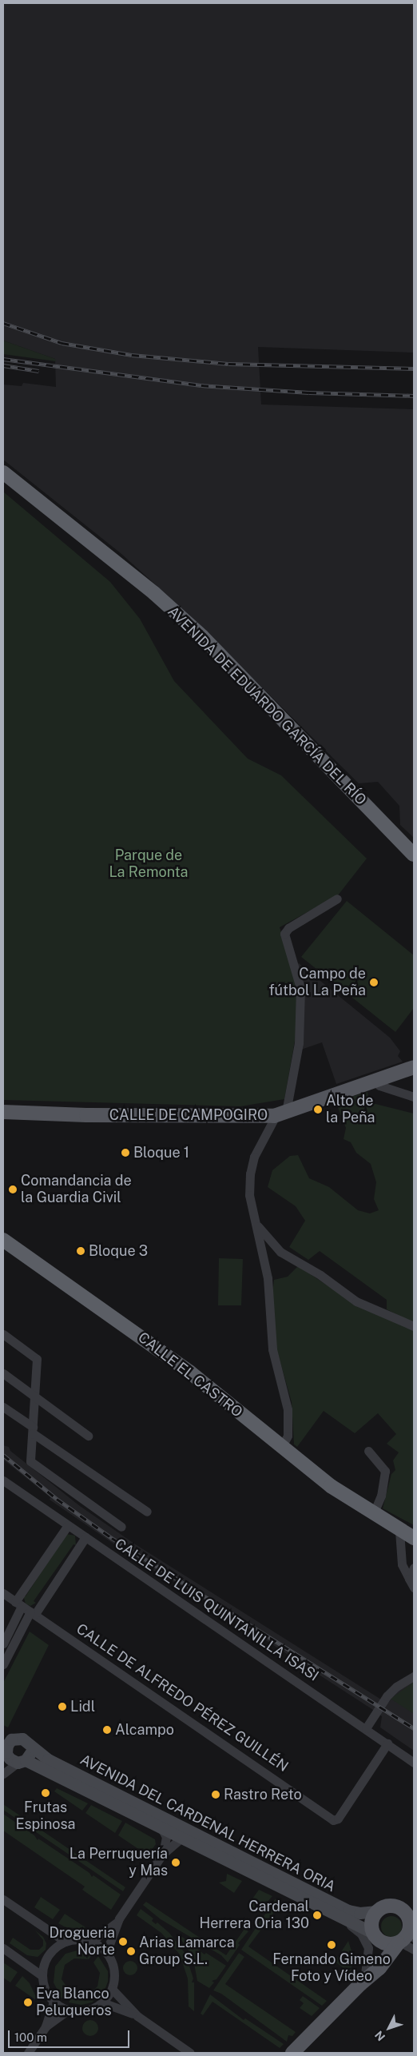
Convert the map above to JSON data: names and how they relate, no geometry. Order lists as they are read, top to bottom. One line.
{"streets":{"highway":["AVENIDA DE EDUARDO GARCÍA DEL RÍO","CALLE EL CASTRO"],"main road":["CALLE DE CAMPOGIRO","AVENIDA DEL CARDENAL HERRERA ORIA"],"street":["CALLE DE LUIS QUINTANILLA ISASI","CALLE DE ALFREDO PÉREZ GUILLÉN"]},"crossings":[["CALLE DE LUIS QUINTANILLA ISASI","CALLE DE ALFREDO PÉREZ GUILLÉN"]],"parks":["Parque de La Remonta"],"places":["Campo de fútbol La Peña","Alto de la Peña","Bloque 1","Comandancia de la Guardia Civil","Bloque 3","Lidl","Alcampo","Frutas Espinosa","Rastro Reto","La Perruquería y Mas","Cardenal Herrera Oria 130","Drogueria Norte","Fernando Gimeno Foto y Vídeo","Arias Lamarca Group S.L.","Eva Blanco Peluqueros"],"scale_bar":"100 m","north":"bottom left"}
